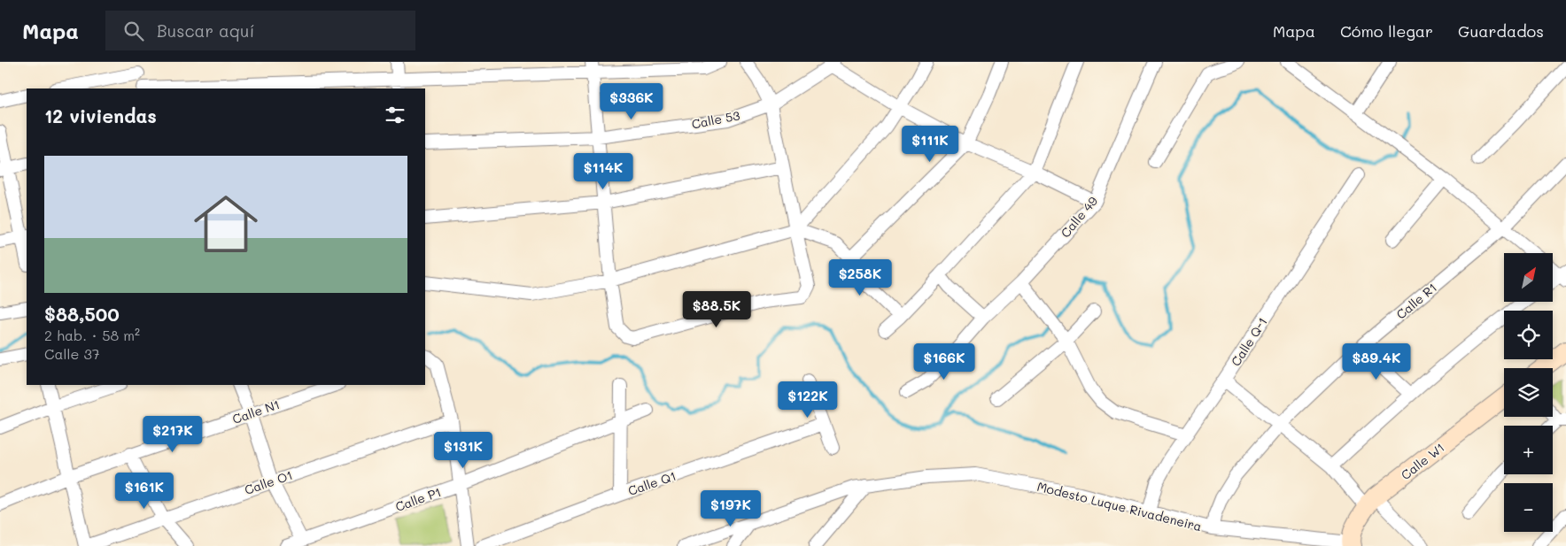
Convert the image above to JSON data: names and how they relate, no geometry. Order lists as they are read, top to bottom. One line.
{"streets":{"street":["Calle 53","Calle 49","Calle R1","Calle Q-1","Calle N1","Calle W1","Calle O1","Calle Q1","Calle P1","Modesto Luque Rivadeneira"]},"crossings":[["Calle R1","Modesto Luque Rivadeneira"],["Calle Q-1","Modesto Luque Rivadeneira"],["Calle W1","Modesto Luque Rivadeneira"]],"north":"top right","page":{"header":"Mapa","search":"Buscar aquí","nav":["Mapa","Cómo llegar","Guardados"],"price":["$336K","$111K","$114K","$258K","$88.5K","$166K","$89.4K","$122K","$217K","$131K","$161K","$197K"],"heading":"12 viviendas","list":[{"name":"$88,500","note":"2 hab. · 58 m² · Calle 37"}],"map_buttons":["+","−"]}}
